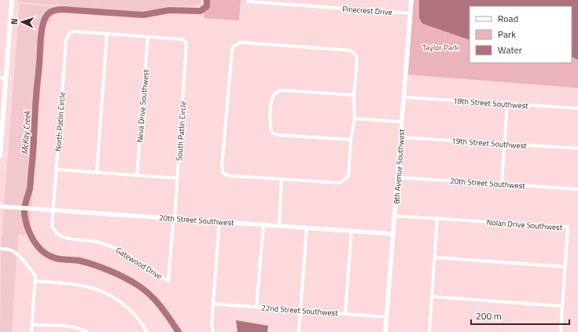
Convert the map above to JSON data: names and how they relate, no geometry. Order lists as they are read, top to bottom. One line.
{"streets":{"street":["Pinecrest Drive","18th Street Southwest","Neva Drive Southwest","North Patlin Circle","South Patlin Circle","19th Street Southwest","8th Avenue Southwest","20th Street Southwest","Nolan Drive Southwest","Gatewood Drive","22nd Street Southwest"]},"crossings":[["Pinecrest Drive","8th Avenue Southwest"],["18th Street Southwest","8th Avenue Southwest"],["Neva Drive Southwest","South Patlin Circle"],["North Patlin Circle","20th Street Southwest"],["North Patlin Circle","Gatewood Drive"],["South Patlin Circle","20th Street Southwest"],["South Patlin Circle","Gatewood Drive"],["19th Street Southwest","8th Avenue Southwest"],["8th Avenue Southwest","20th Street Southwest"],["8th Avenue Southwest","Nolan Drive Southwest"],["8th Avenue Southwest","22nd Street Southwest"],["20th Street Southwest","Gatewood Drive"]],"water":["McKay Creek"],"parks":["Taylor Park"],"legend":["Road","Park","Water"],"scale_bar":"200 m","north":"left"}
